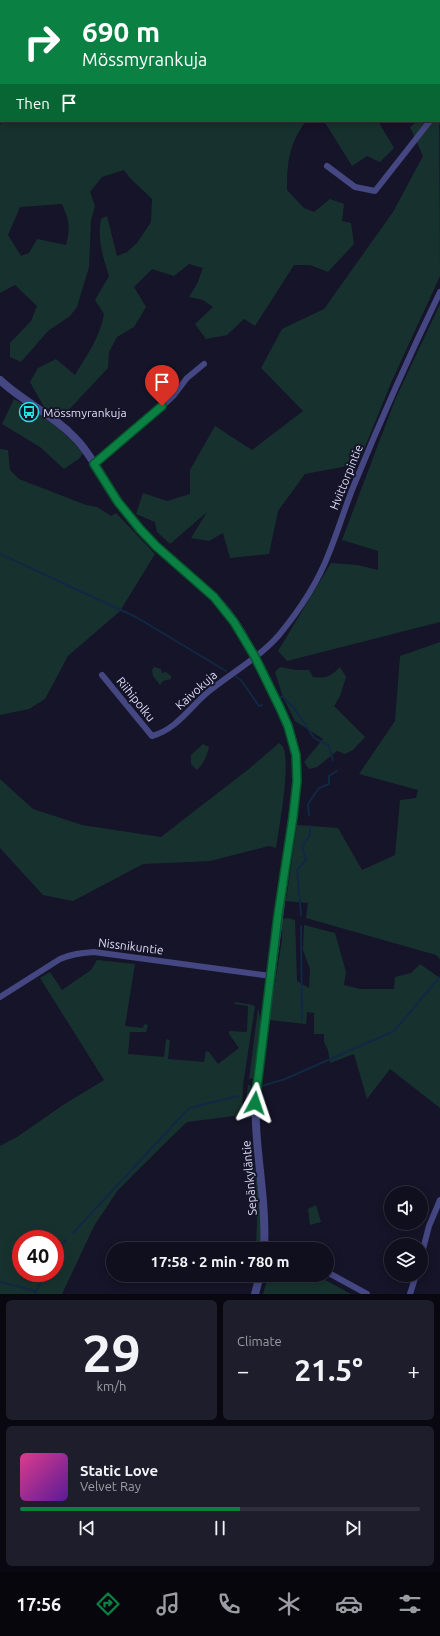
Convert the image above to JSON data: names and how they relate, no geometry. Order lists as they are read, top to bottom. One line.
{"streets":{"street":["Hvittorpintie","Kaivokuja","Riihipolku","Nissnikuntie","Sepänkyläntie"]},"crossings":[["Hvittorpintie","Kaivokuja"],["Hvittorpintie","Sepänkyläntie"],["Kaivokuja","Riihipolku"],["Kaivokuja","Sepänkyläntie"],["Nissnikuntie","Sepänkyläntie"]],"places":{"bus stop":["Mössmyrankuja"]},"page":{"turn":["690 m","Mössmyrankuja"],"then":"Then","limit":"40","trip":"17:58 · 2 min · 780 m","tile":[["29","km/h"],"Climate"],"heat":["−","21.5°","+"],"song":["Static Love","Velvet Ray"],"tabs":"17:56"}}
